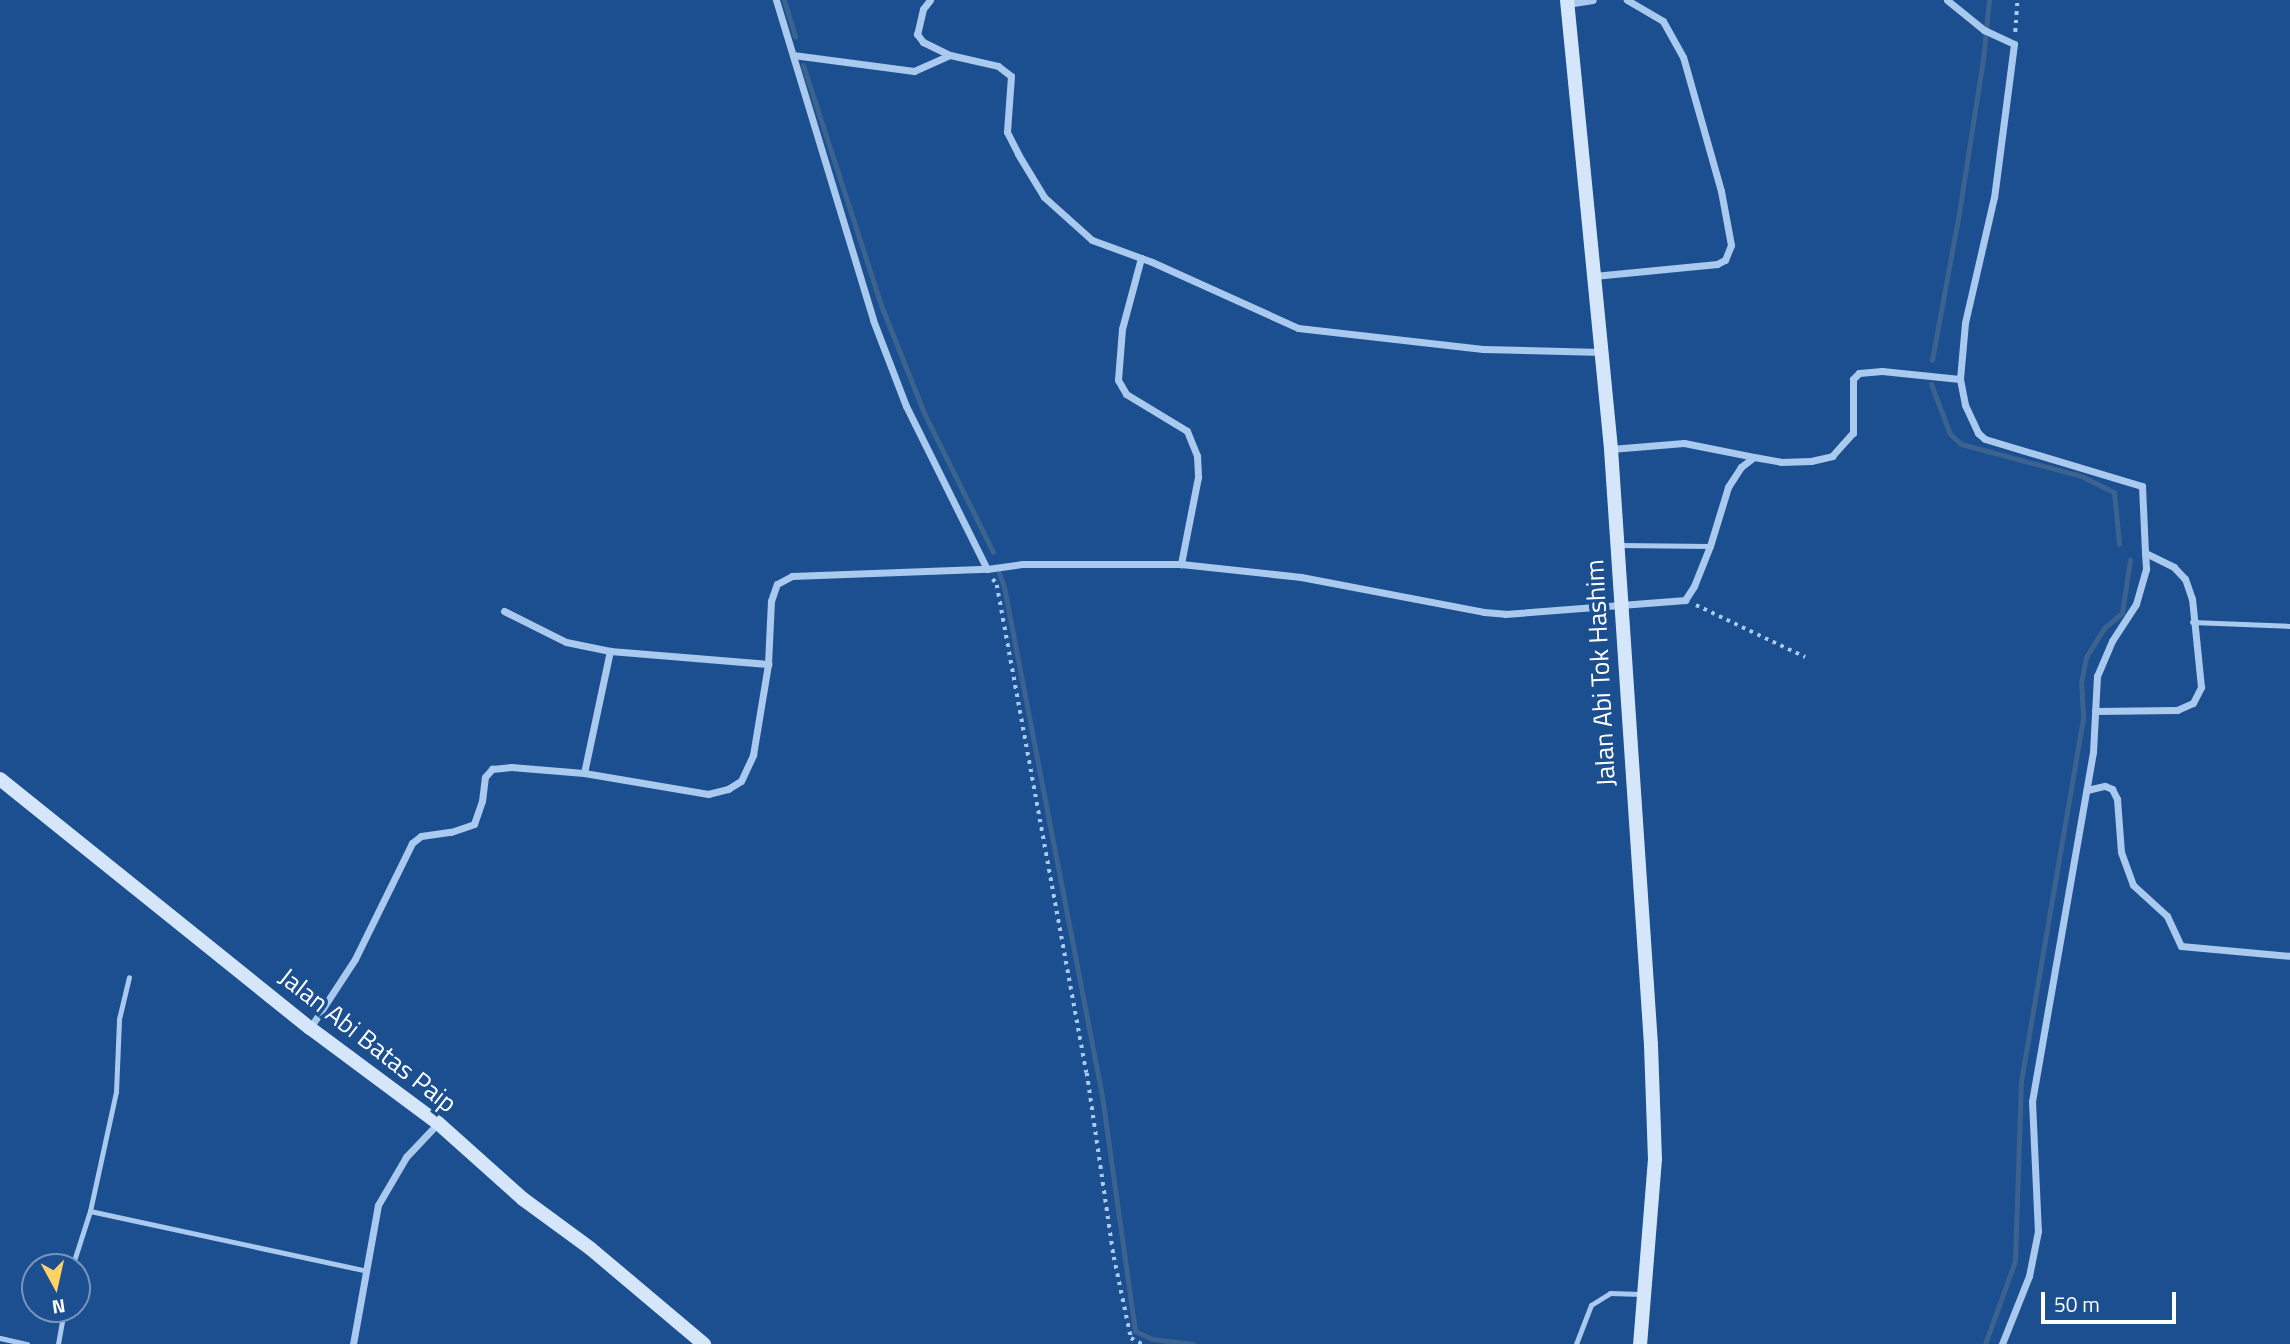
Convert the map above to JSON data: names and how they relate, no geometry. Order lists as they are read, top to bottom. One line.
{"streets":{"main road":["Jalan Abi Tok Hashim","Jalan Abi Batas Paip"]},"scale_bar":"50 m","north":"bottom"}
